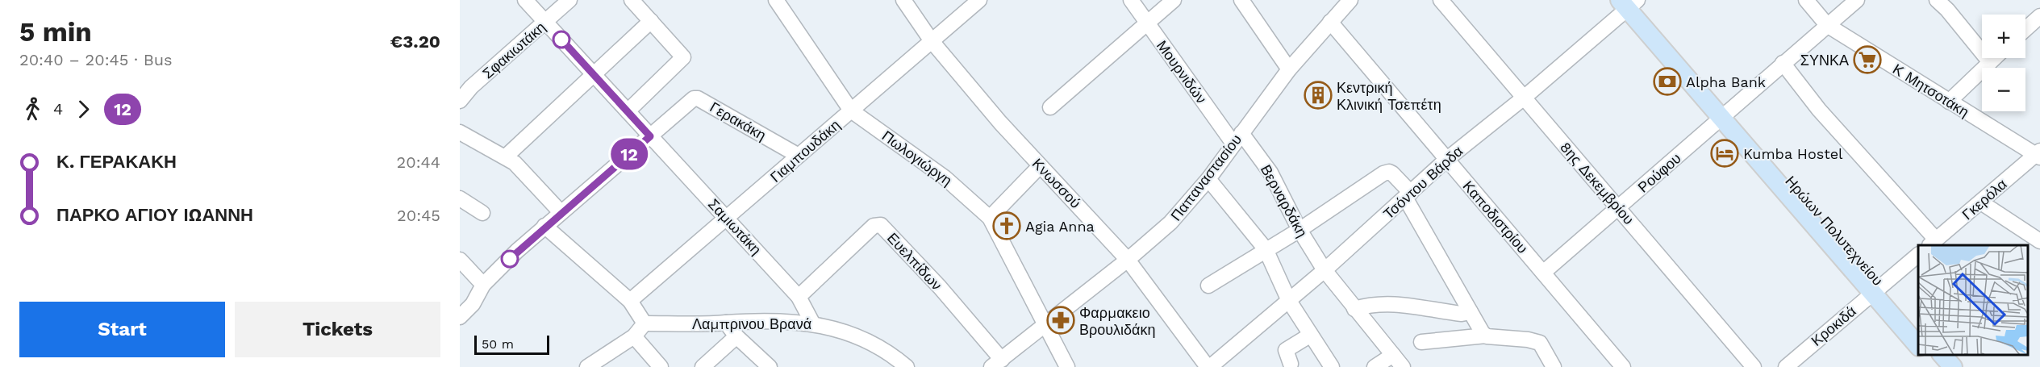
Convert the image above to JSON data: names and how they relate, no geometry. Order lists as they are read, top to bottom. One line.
{"streets":{"main road":["Ηρώων Πολυτεχνείου"],"street":["Σφακιωτάκη","Μουρνιδών","Κ Μητσοτάκη","Γερακάκη","Γιαμπουδάκη","Πωλογιώργη","Ρούφου","Παπαναστασίου","Τσόντου Βάρδα","Κνωσσού","8ης Δεκεμβρίου","Γκερόλα","Βερναρδάκη","Καποδιστρίου","Σαμιωτάκη","Ευελπίδων","Λαμπρινου Βρανά","Κροκιδά"]},"crossings":[["Σφακιωτάκη","Σαμιωτάκη"],["Μουρνιδών","Παπαναστασίου"],["Μουρνιδών","Βερναρδάκη"],["Κ Μητσοτάκη","Ρούφου"],["Κ Μητσοτάκη","Γκερόλα"],["Γερακάκη","Γιαμπουδάκη"],["Γερακάκη","Σαμιωτάκη"],["Γιαμπουδάκη","Πωλογιώργη"],["Γιαμπουδάκη","Κνωσσού"],["Γιαμπουδάκη","Σαμιωτάκη"],["Πωλογιώργη","Παπαναστασίου"],["Ρούφου","8ης Δεκεμβρίου"],["Ρούφου","Καποδιστρίου"],["Ρούφου","Ηρώων Πολυτεχνείου"],["Παπαναστασίου","Κνωσσού"],["Παπαναστασίου","Βερναρδάκη"],["Παπαναστασίου","Καποδιστρίου"],["Παπαναστασίου","Ευελπίδων"],["Τσόντου Βάρδα","Κνωσσού"],["Τσόντου Βάρδα","8ης Δεκεμβρίου"],["Τσόντου Βάρδα","Βερναρδάκη"],["Τσόντου Βάρδα","Καποδιστρίου"],["Τσόντου Βάρδα","Ηρώων Πολυτεχνείου"],["Σαμιωτάκη","Ευελπίδων"],["Σαμιωτάκη","Λαμπρινου Βρανά"],["Ηρώων Πολυτεχνείου","Κροκιδά"]],"places":{"supermarket":["ΣΥΝΚΑ"],"bank":["Alpha Bank"],"building":["Κεντρική Κλινική Τσεπέτη"],"hotel":["Kumba Hostel"],"church":["Agia Anna"],"pharmacy":["Φαρμακειο Βρουλιδάκη"]},"lines":["bus line 12"],"scale_bar":"50 m","page":{"heading":["5 min","20:40 – 20:45 · Bus","€3.20"],"on_map":"12","map_buttons":["+","−"],"legs":["4","12"],"list":[{"name":"Κ. ΓΕΡΑΚΑΚΗ","value":"20:44"},{"name":"ΠΑΡΚΟ ΑΓΙΟΥ ΙΩΑΝΝΗ","value":"20:45"}],"buttons":["Start","Tickets"],"scale":"50 m"}}
